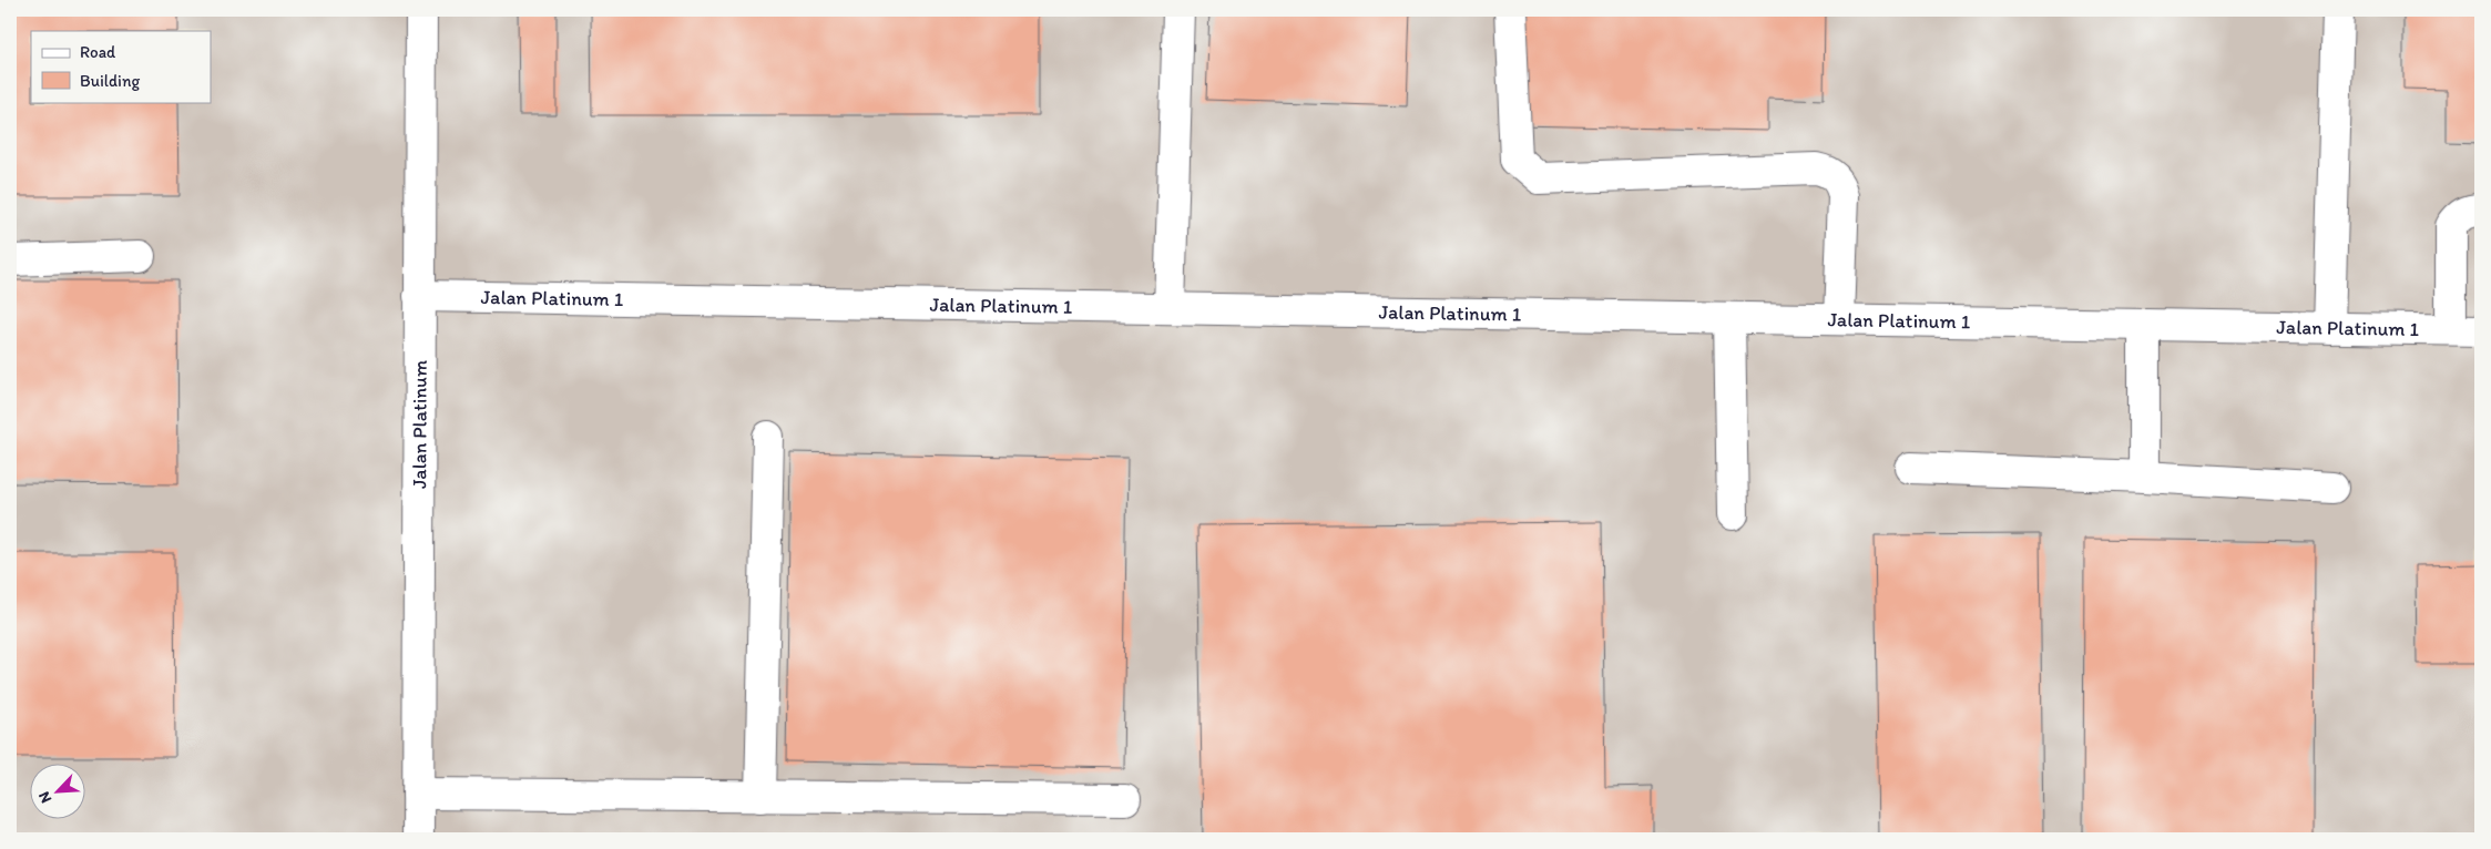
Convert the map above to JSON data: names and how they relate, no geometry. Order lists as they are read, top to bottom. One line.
{"streets":{"street":["Jalan Platinum 1","Jalan Platinum"]},"crossings":[["Jalan Platinum 1","Jalan Platinum"]],"legend":["Road","Building"],"north":"bottom left"}
